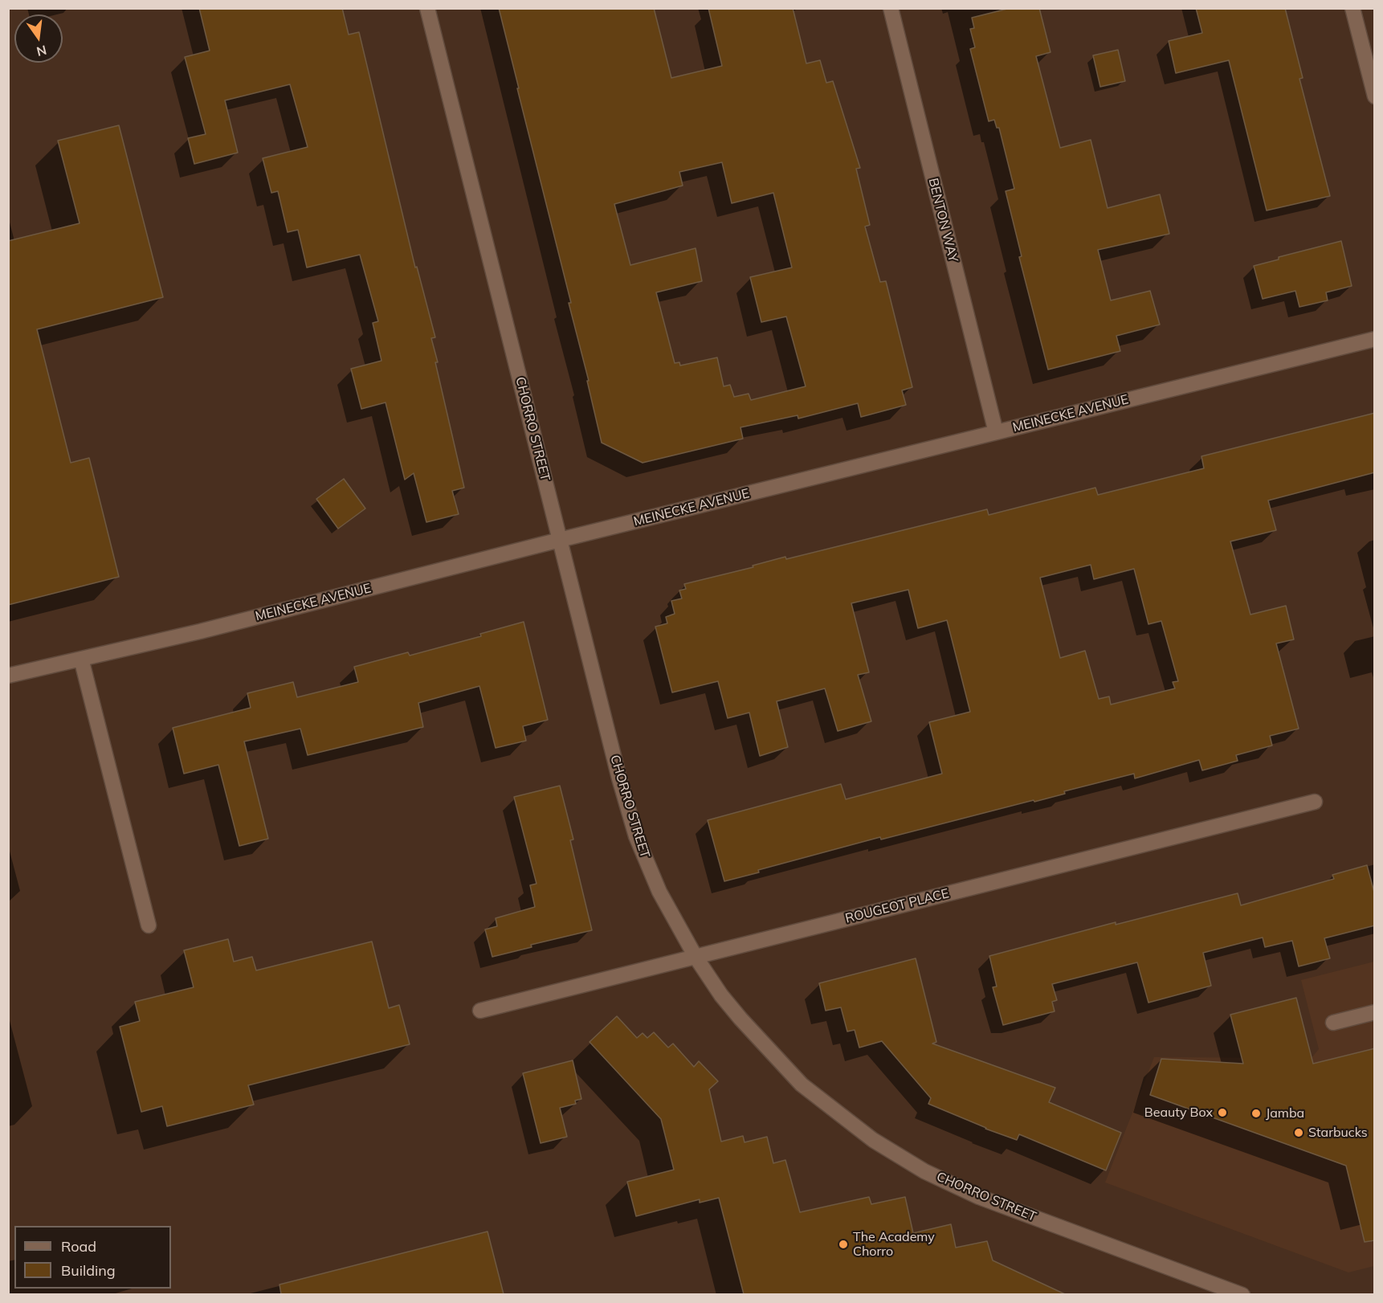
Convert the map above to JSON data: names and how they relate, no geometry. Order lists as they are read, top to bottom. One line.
{"streets":{"street":["BENTON WAY","MEINECKE AVENUE","CHORRO STREET","ROUGEOT PLACE"]},"crossings":[["BENTON WAY","MEINECKE AVENUE"],["MEINECKE AVENUE","CHORRO STREET"],["CHORRO STREET","ROUGEOT PLACE"]],"places":["Beauty Box","Jamba","Starbucks","The Academy Chorro"],"legend":["Road","Building"],"north":"bottom"}
